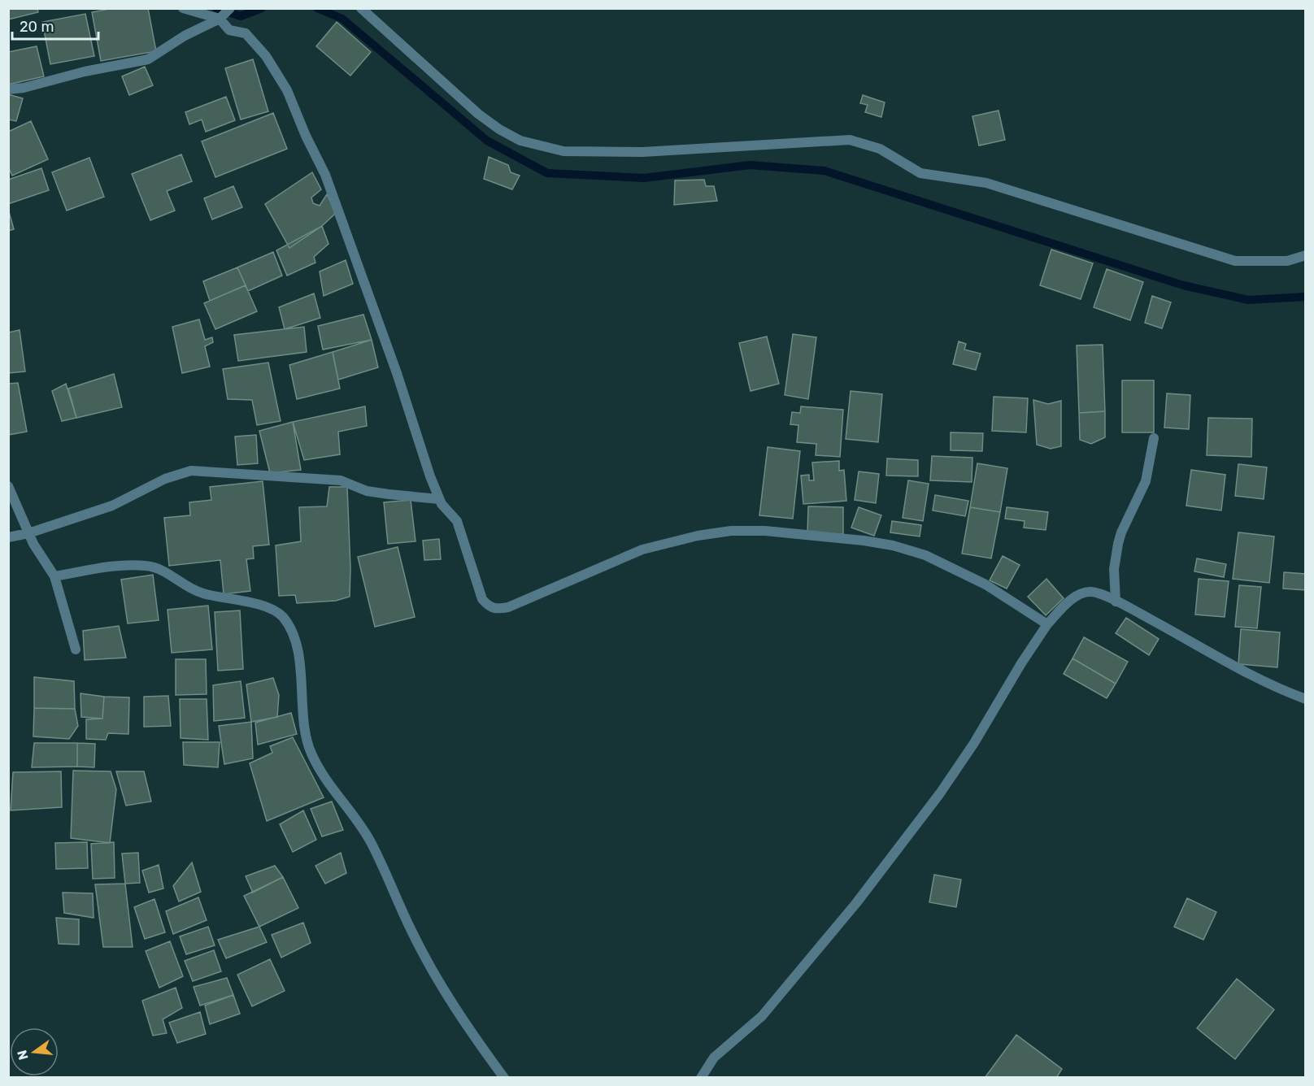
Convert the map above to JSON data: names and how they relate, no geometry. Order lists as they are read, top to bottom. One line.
{"scale_bar":"20 m","north":"left"}
